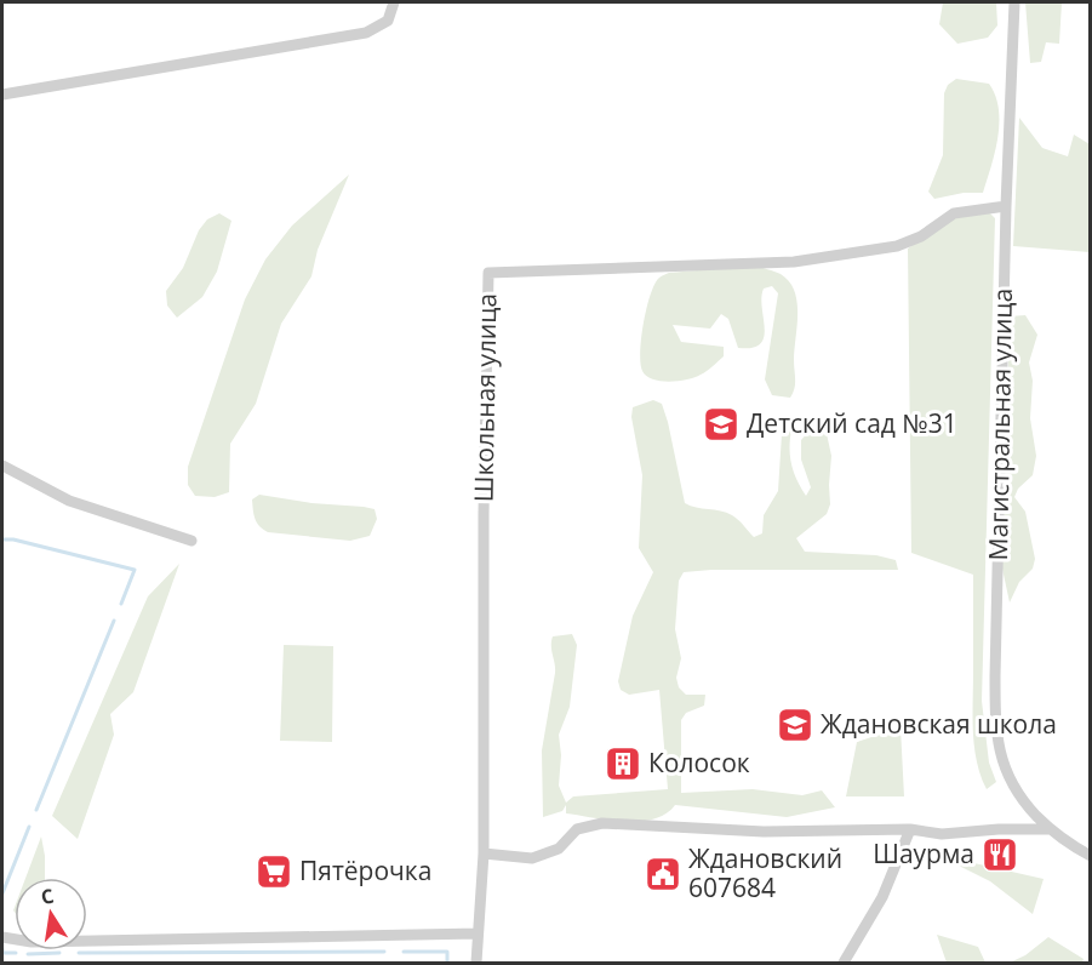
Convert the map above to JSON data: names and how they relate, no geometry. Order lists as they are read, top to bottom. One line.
{"streets":{"street":["Школьная улица","Магистральная улица"]},"crossings":[["Школьная улица","Магистральная улица"]],"places":{"school or university":["Детский сад №31","Ждановская школа"],"building":["Колосок"],"restaurant":["Шаурма"],"supermarket":["Пятёрочка"],"public building":["Ждановский 607684"]},"north":"top"}
